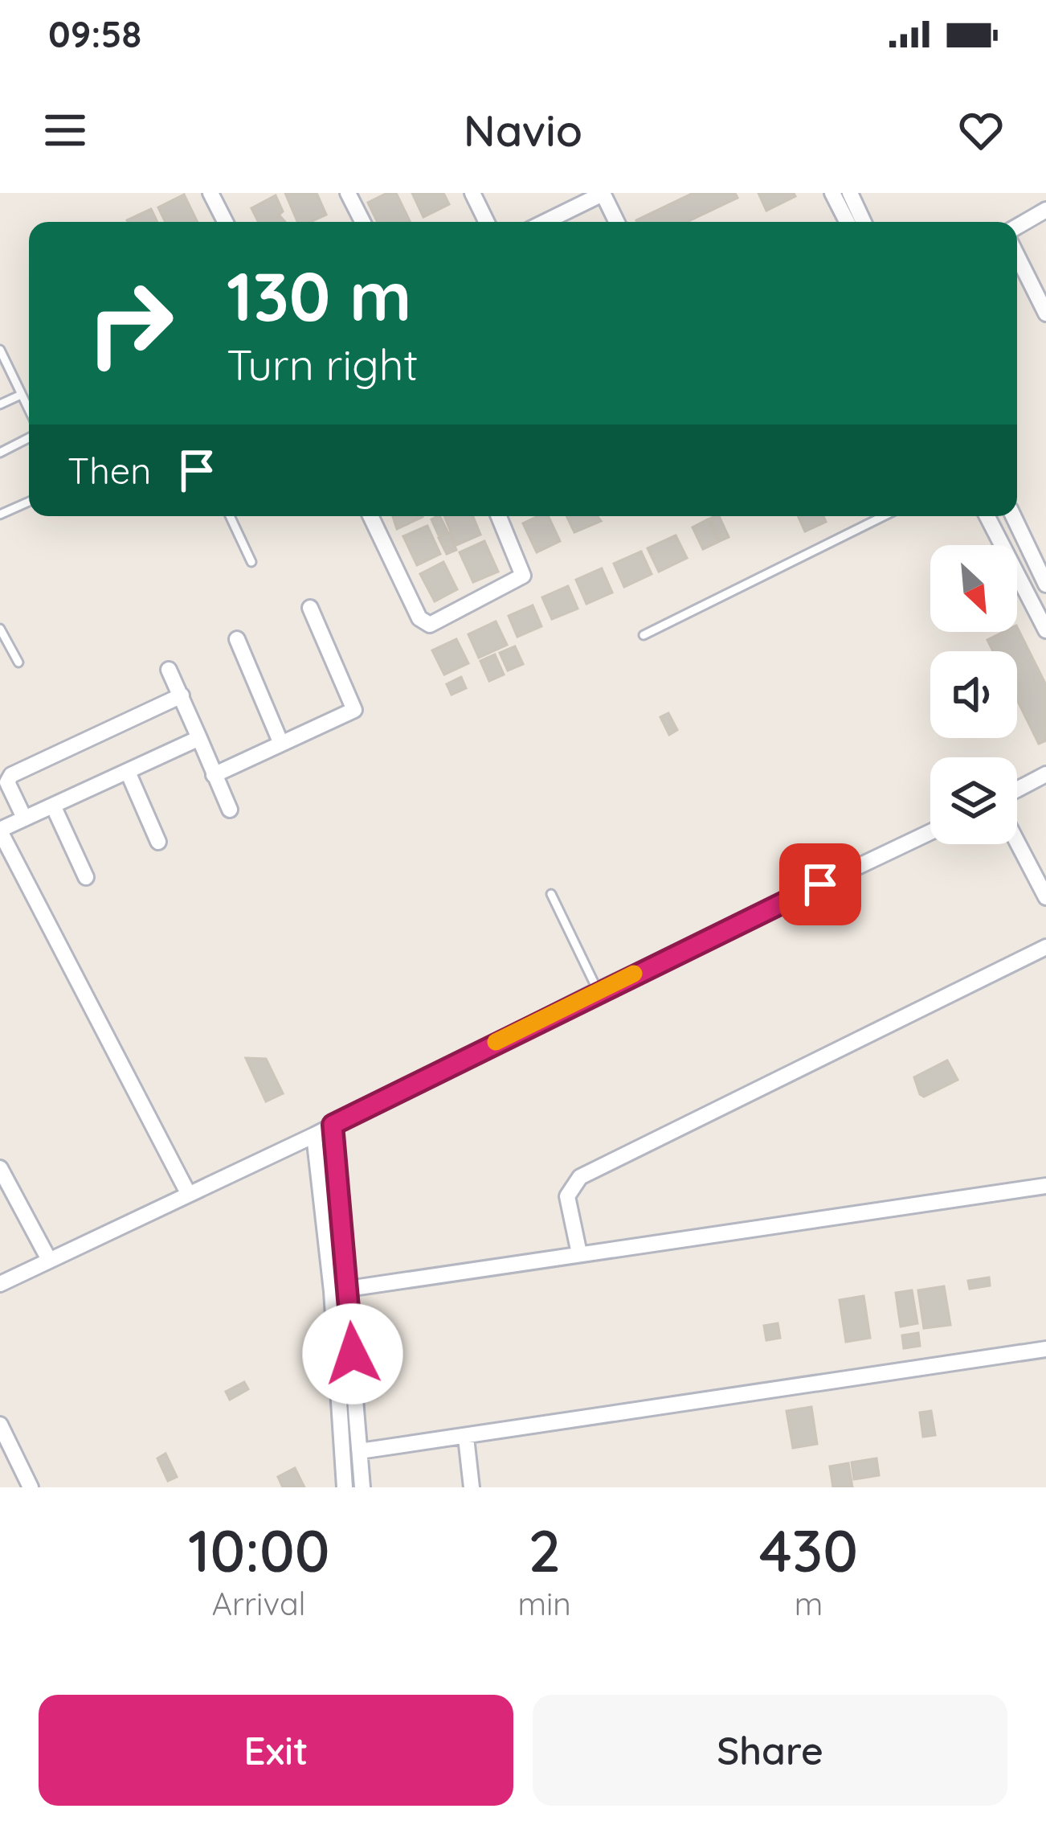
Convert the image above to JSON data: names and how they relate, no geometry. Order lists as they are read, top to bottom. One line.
{"north":"bottom right","page":{"status":"09:58","header":"Navio","turn":["130 m","Turn right"],"then":"Then","eta":["10:00","Arrival","2","min","430","m"],"buttons":["Exit","Share"]}}
